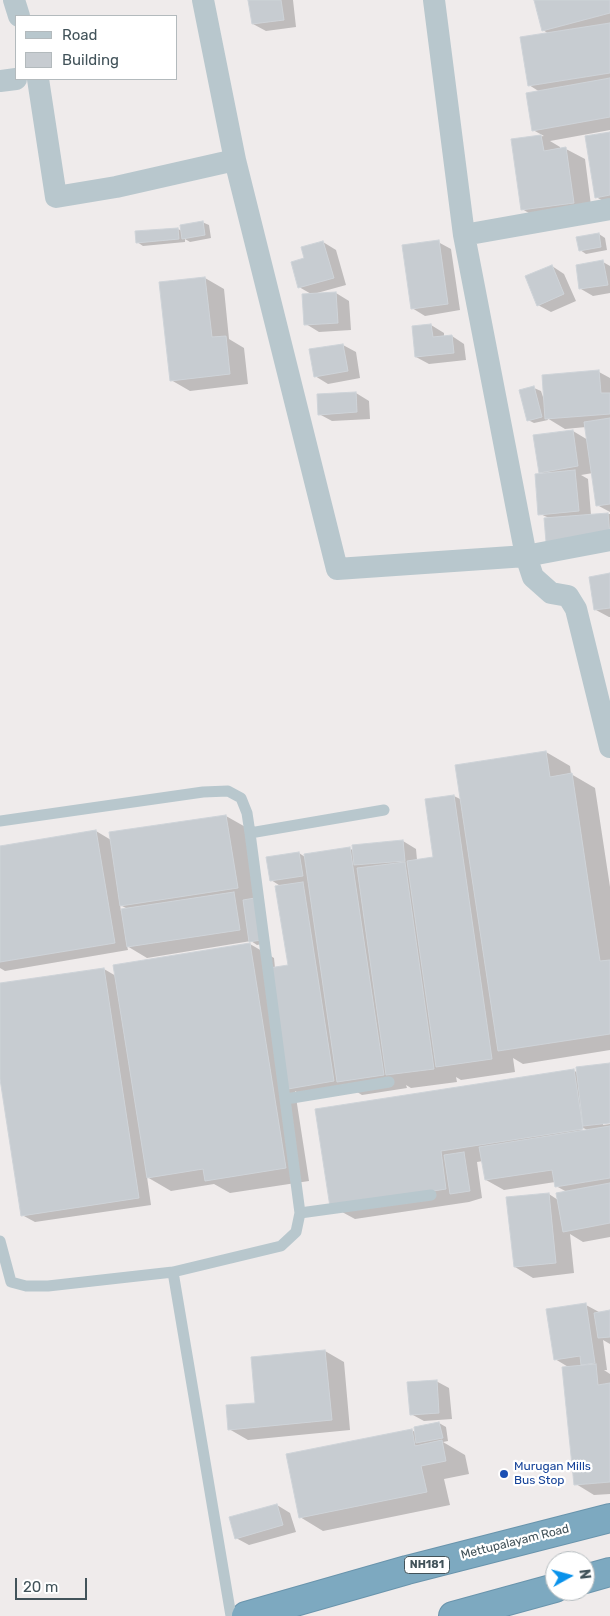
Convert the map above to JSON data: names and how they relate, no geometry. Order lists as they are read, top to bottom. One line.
{"streets":{"highway":["Mettupalayam Road","NH181"]},"places":["Murugan Mills Bus Stop"],"legend":["Road","Building"],"scale_bar":"20 m","north":"right"}
